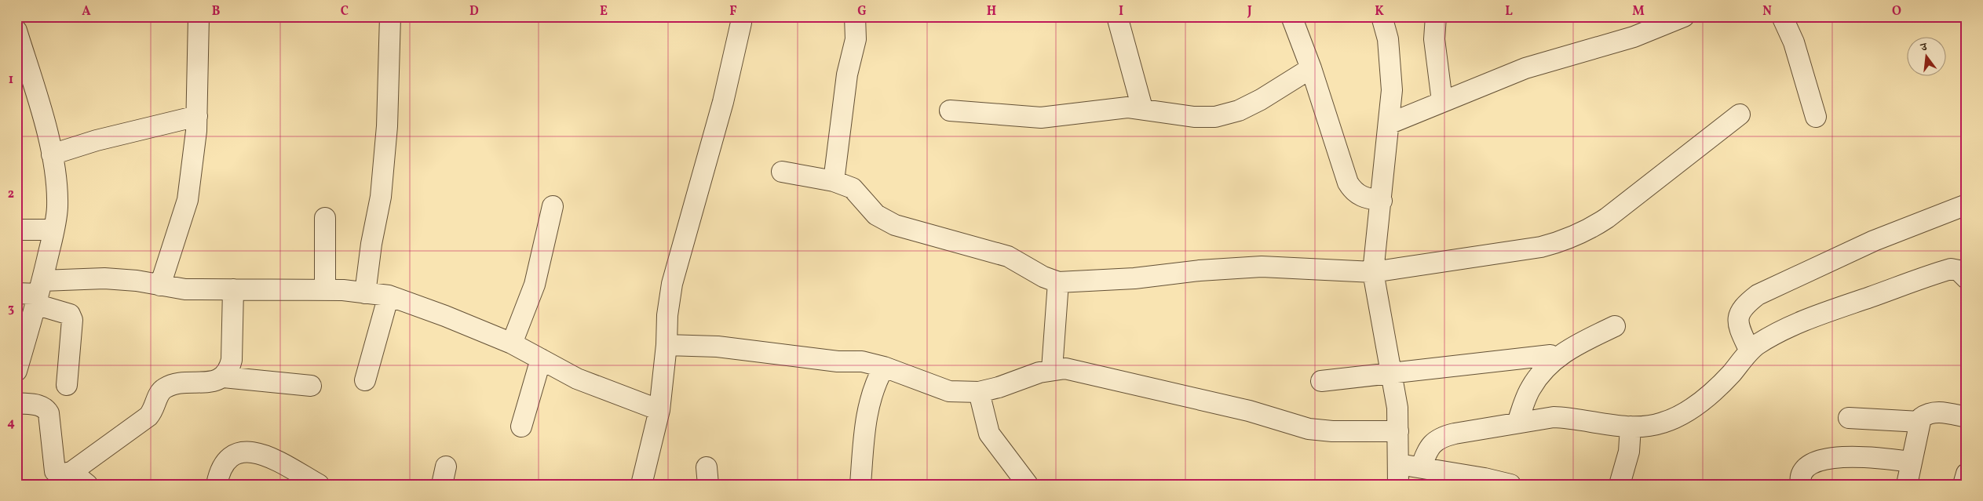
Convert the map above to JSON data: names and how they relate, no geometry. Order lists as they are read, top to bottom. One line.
{"north":"top","grid":{"columns":["A","B","C","D","E","F","G","H","I","J","K","L","M","N","O"],"rows":["1","2","3","4"]}}
